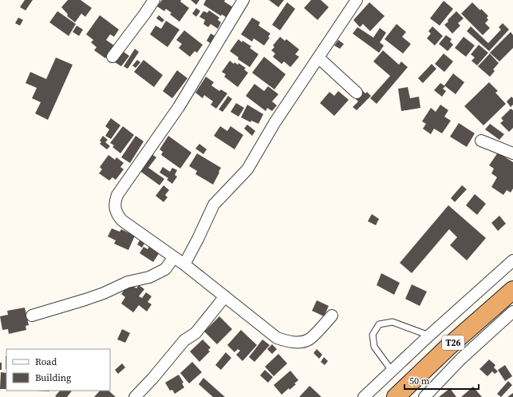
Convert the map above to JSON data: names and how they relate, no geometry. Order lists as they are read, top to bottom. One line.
{"streets":{"highway":["T26"]},"legend":["Road","Building"],"scale_bar":"50 m"}
